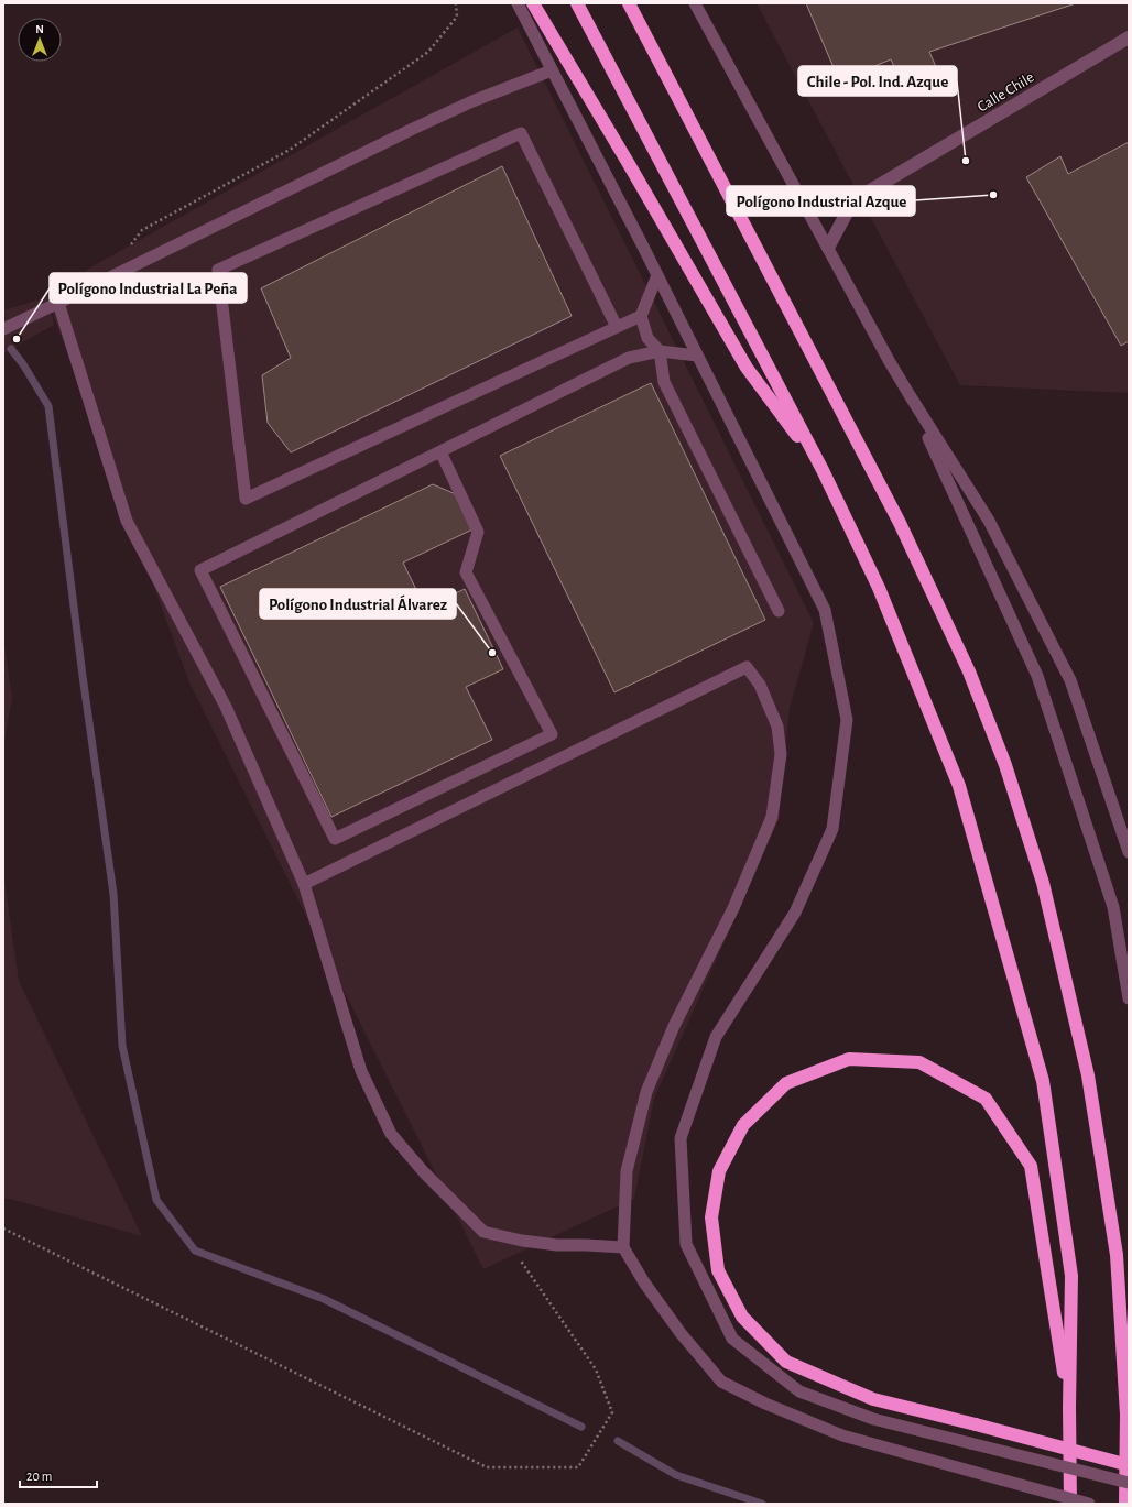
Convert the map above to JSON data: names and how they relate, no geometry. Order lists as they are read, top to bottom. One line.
{"streets":{"street":["Calle Chile"]},"places":["Chile - Pol. Ind. Azque","Polígono Industrial Azque","Polígono Industrial La Peña","Polígono Industrial Álvarez"],"scale_bar":"20 m","north":"top"}
